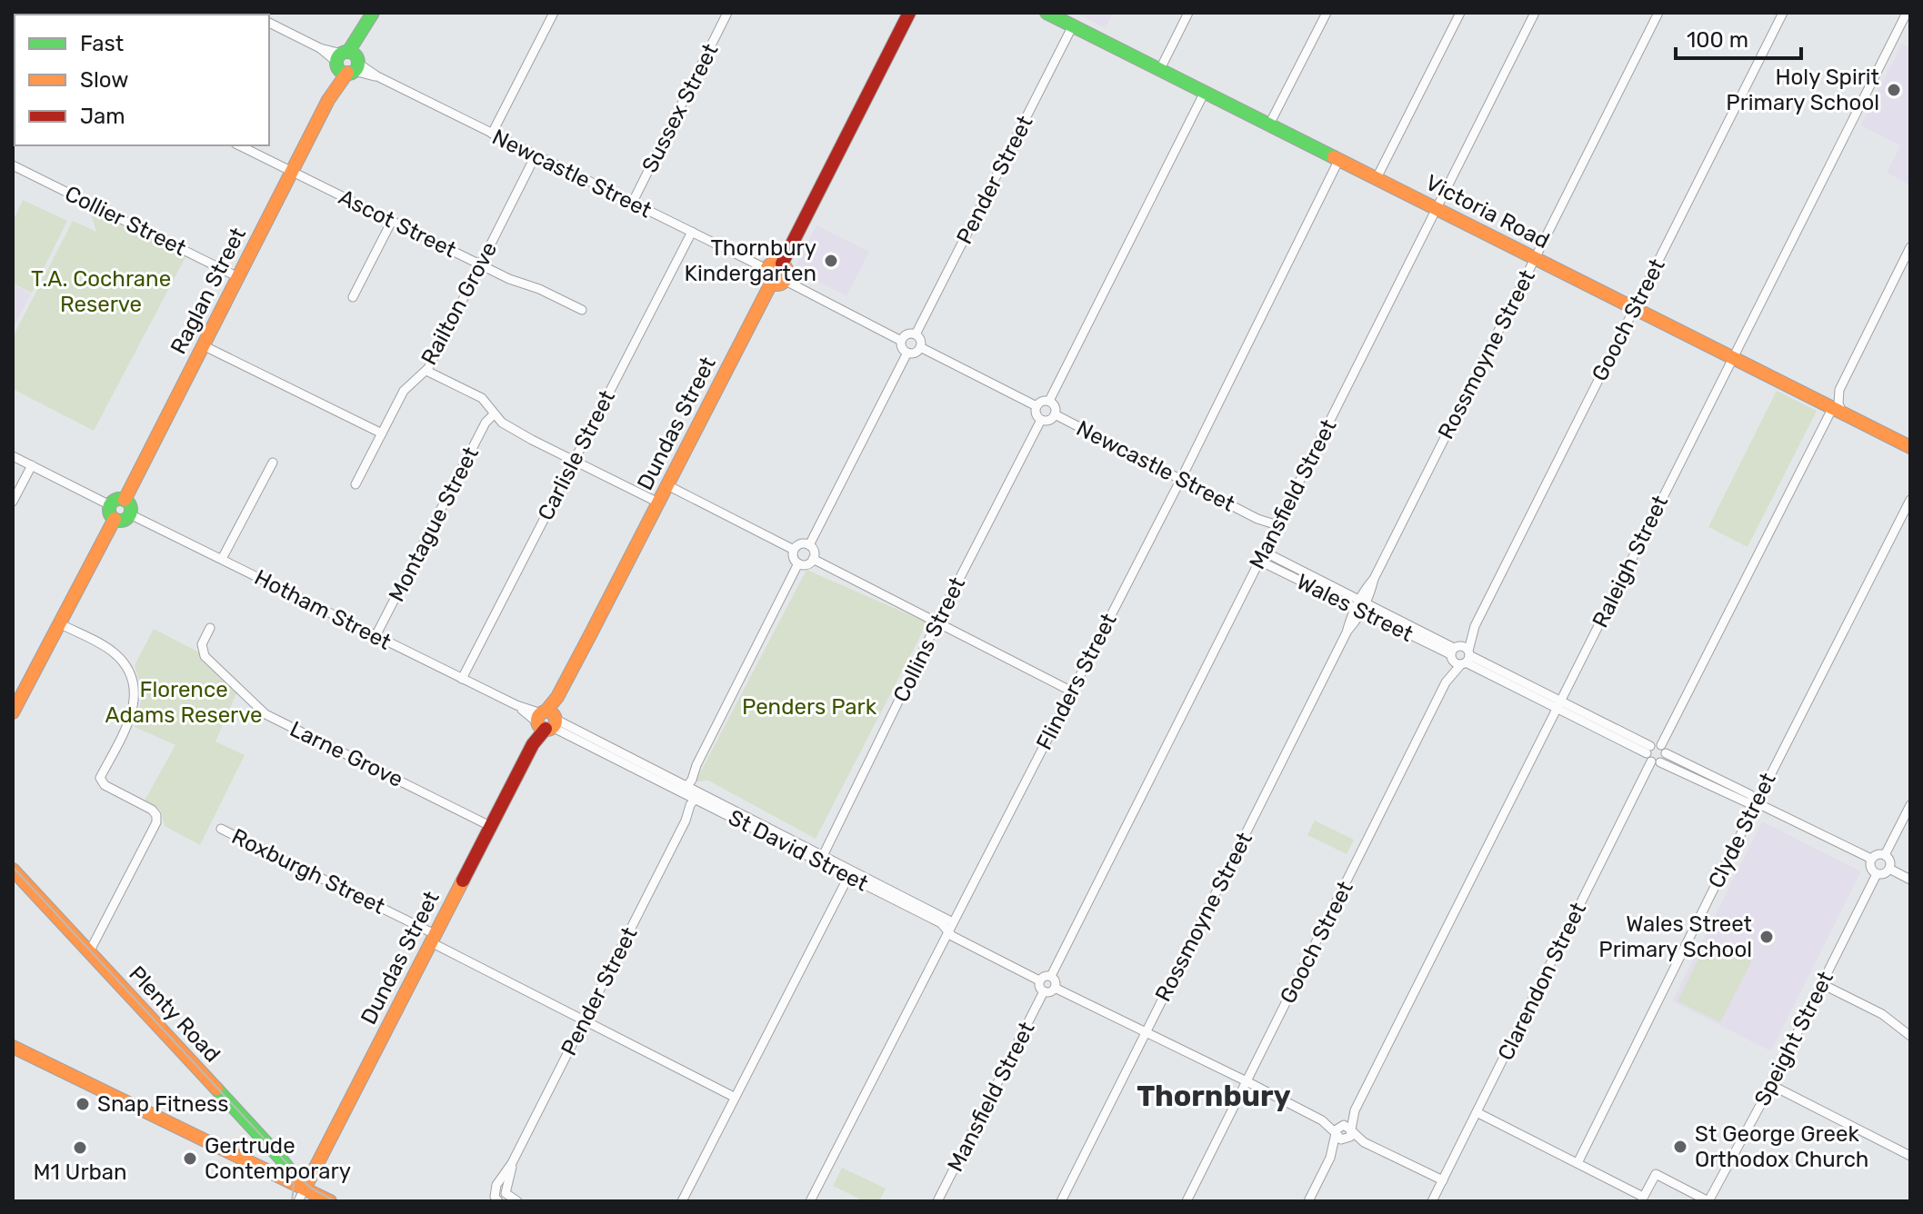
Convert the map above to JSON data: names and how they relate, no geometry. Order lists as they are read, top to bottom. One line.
{"streets":{"street":["Sussex Street","Newcastle Street","Pender Street","Victoria Road","Collier Street","Ascot Street","Raglan Street","Railton Grove","Gooch Street","Rossmoyne Street","Dundas Street","Carlisle Street","Mansfield Street","Montague Street","Raleigh Street","Wales Street","Hotham Street","Collins Street","Flinders Street","Larne Grove","Clyde Street","St David Street","Roxburgh Street","Clarendon Street","Plenty Road","Speight Street"]},"crossings":[["Sussex Street","Newcastle Street"],["Newcastle Street","Raglan Street"],["Newcastle Street","Railton Grove"],["Newcastle Street","Dundas Street"],["Newcastle Street","Carlisle Street"],["Newcastle Street","Mansfield Street"],["Newcastle Street","Collins Street"],["Newcastle Street","Flinders Street"],["Pender Street","Victoria Road"],["Pender Street","St David Street"],["Pender Street","Roxburgh Street"],["Victoria Road","Gooch Street"],["Victoria Road","Rossmoyne Street"],["Victoria Road","Mansfield Street"],["Victoria Road","Raleigh Street"],["Victoria Road","Flinders Street"],["Collier Street","Raglan Street"],["Ascot Street","Raglan Street"],["Ascot Street","Railton Grove"],["Raglan Street","Hotham Street"],["Gooch Street","Wales Street"],["Rossmoyne Street","Wales Street"],["Dundas Street","Hotham Street"],["Dundas Street","Larne Grove"],["Dundas Street","St David Street"],["Dundas Street","Roxburgh Street"],["Dundas Street","Plenty Road"],["Carlisle Street","Hotham Street"],["Mansfield Street","Wales Street"],["Mansfield Street","St David Street"],["Montague Street","Hotham Street"],["Hotham Street","St David Street"],["Collins Street","St David Street"],["Flinders Street","St David Street"]],"districts":["Thornbury"],"parks":["T.A. Cochrane Reserve","Florence Adams Reserve","Penders Park"],"places":["Holy Spirit Primary School","Thornbury Kindergarten","Wales Street Primary School","Snap Fitness","St George Greek Orthodox Church","M1 Urban","Gertrude Contemporary"],"legend":["Fast","Slow","Jam"],"scale_bar":"100 m"}
